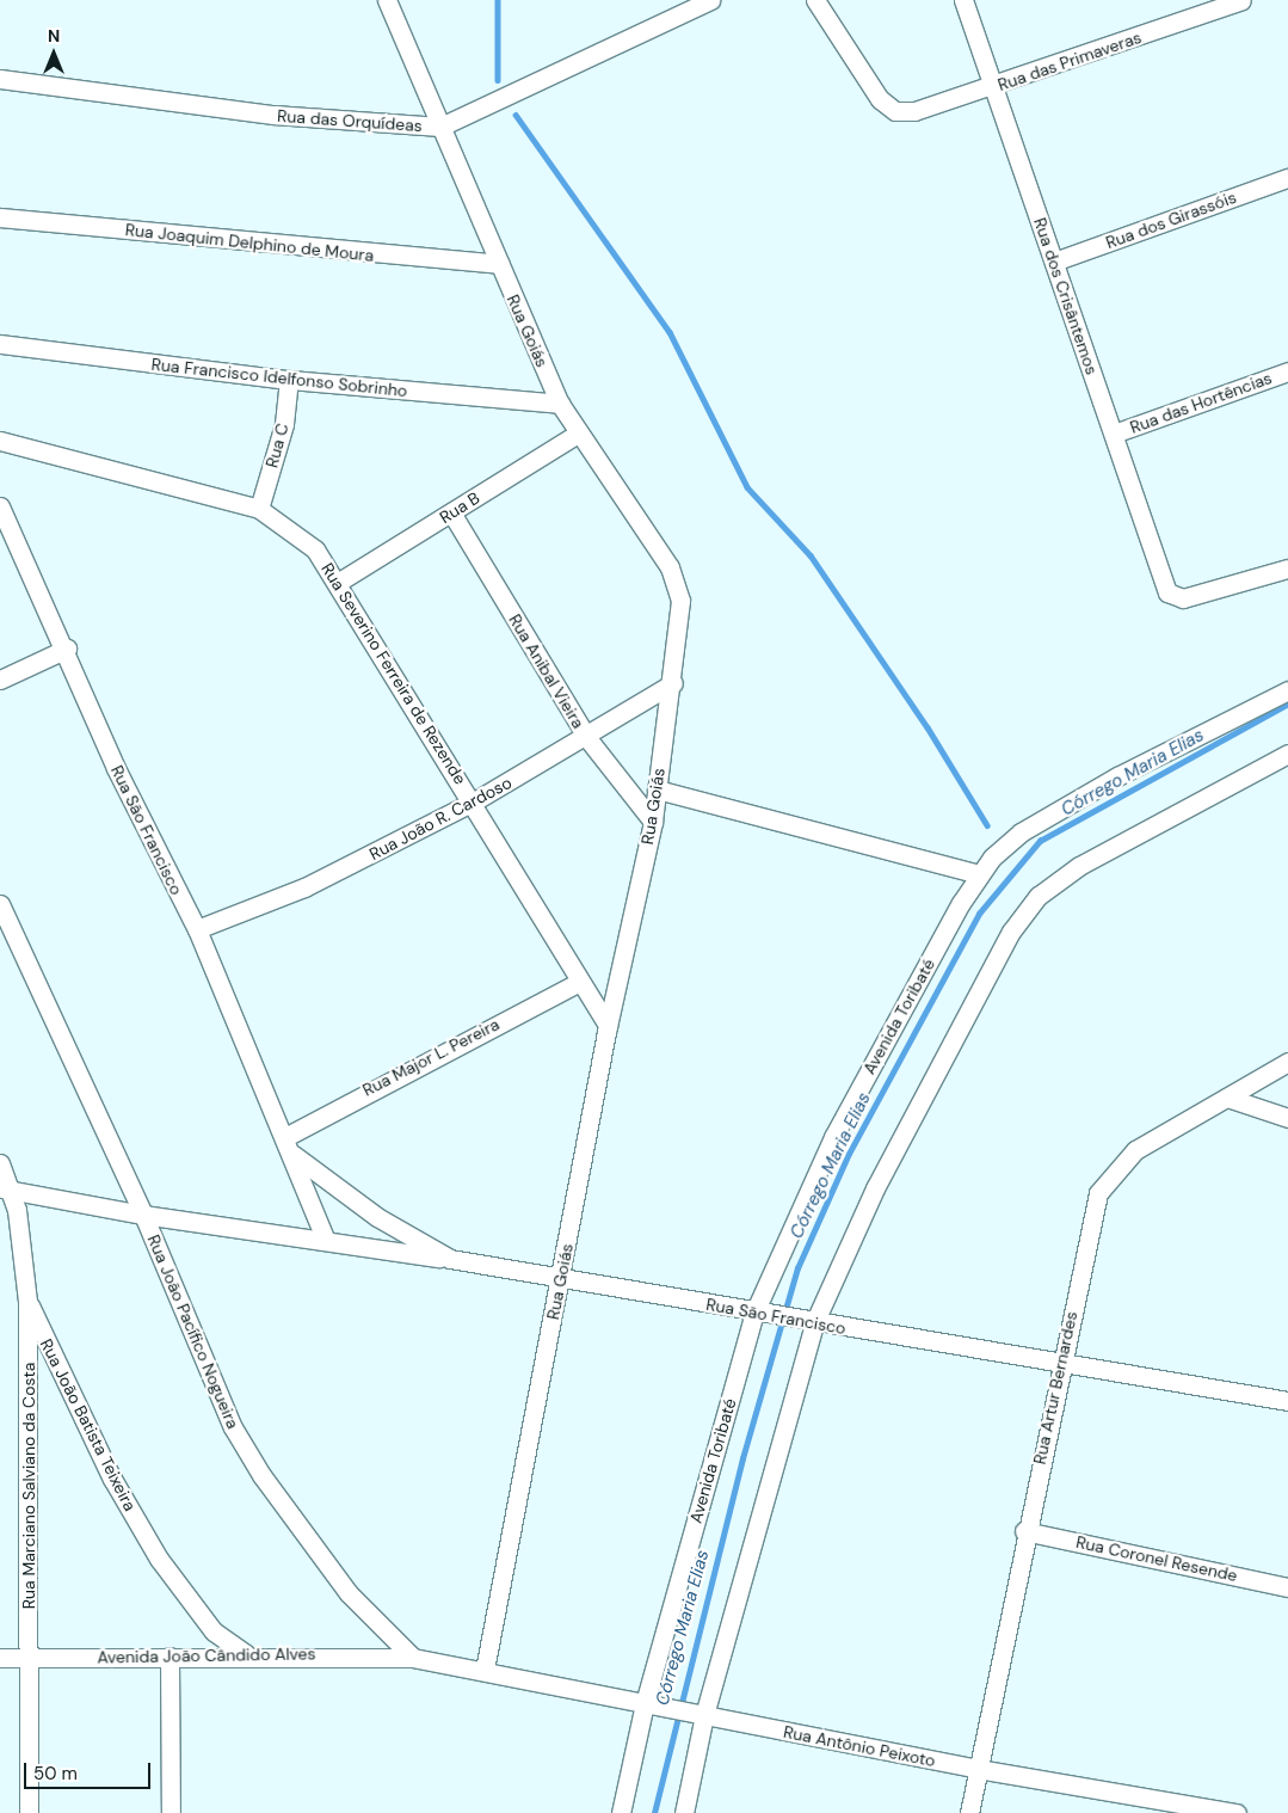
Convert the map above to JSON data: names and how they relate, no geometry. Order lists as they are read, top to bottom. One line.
{"streets":{"street":["Rua das Primaveras","Rua das Orquídeas","Rua dos Girassóis","Rua Joaquim Delphino de Moura","Rua dos Crisântemos","Rua Goiás","Rua Francisco Idelfonso Sobrinho","Rua das Hortências","Rua C","Rua B","Rua Anibal Vieira","Rua Severino Ferreira de Rezende","Rua João R. Cardoso","Rua São Francisco","Avenida Toribaté","Rua Major L. Pereira","Rua João Pacífico Nogueira","Rua Artur Bernardes","Rua João Batista Teixeira","Rua Marciano Salviano da Costa","Rua Coronel Resende","Avenida João Cândido Alves","Rua Antônio Peixoto"]},"crossings":[["Rua das Primaveras","Rua dos Crisântemos"],["Rua das Orquídeas","Rua Goiás"],["Rua dos Girassóis","Rua dos Crisântemos"],["Rua Joaquim Delphino de Moura","Rua Goiás"],["Rua dos Crisântemos","Rua das Hortências"],["Rua Goiás","Rua Francisco Idelfonso Sobrinho"],["Rua Goiás","Rua B"],["Rua Goiás","Rua Anibal Vieira"],["Rua Goiás","Rua Severino Ferreira de Rezende"],["Rua Goiás","Rua João R. Cardoso"],["Rua Goiás","Rua São Francisco"],["Rua Goiás","Rua Antônio Peixoto"],["Rua Francisco Idelfonso Sobrinho","Rua C"],["Rua C","Rua Severino Ferreira de Rezende"],["Rua B","Rua Anibal Vieira"],["Rua B","Rua Severino Ferreira de Rezende"],["Rua Anibal Vieira","Rua João R. Cardoso"],["Rua Severino Ferreira de Rezende","Rua João R. Cardoso"],["Rua Severino Ferreira de Rezende","Rua Major L. Pereira"],["Rua João R. Cardoso","Rua São Francisco"],["Rua São Francisco","Avenida Toribaté"],["Rua São Francisco","Rua Major L. Pereira"],["Rua São Francisco","Rua Artur Bernardes"],["Avenida Toribaté","Rua Antônio Peixoto"],["Rua João Pacífico Nogueira","Avenida João Cândido Alves"],["Rua Artur Bernardes","Rua Coronel Resende"],["Rua Artur Bernardes","Rua Antônio Peixoto"],["Rua João Batista Teixeira","Rua Marciano Salviano da Costa"],["Rua João Batista Teixeira","Avenida João Cândido Alves"],["Rua Marciano Salviano da Costa","Avenida João Cândido Alves"]],"water":["Córrego Maria Elias"],"scale_bar":"50 m","north":"top"}
